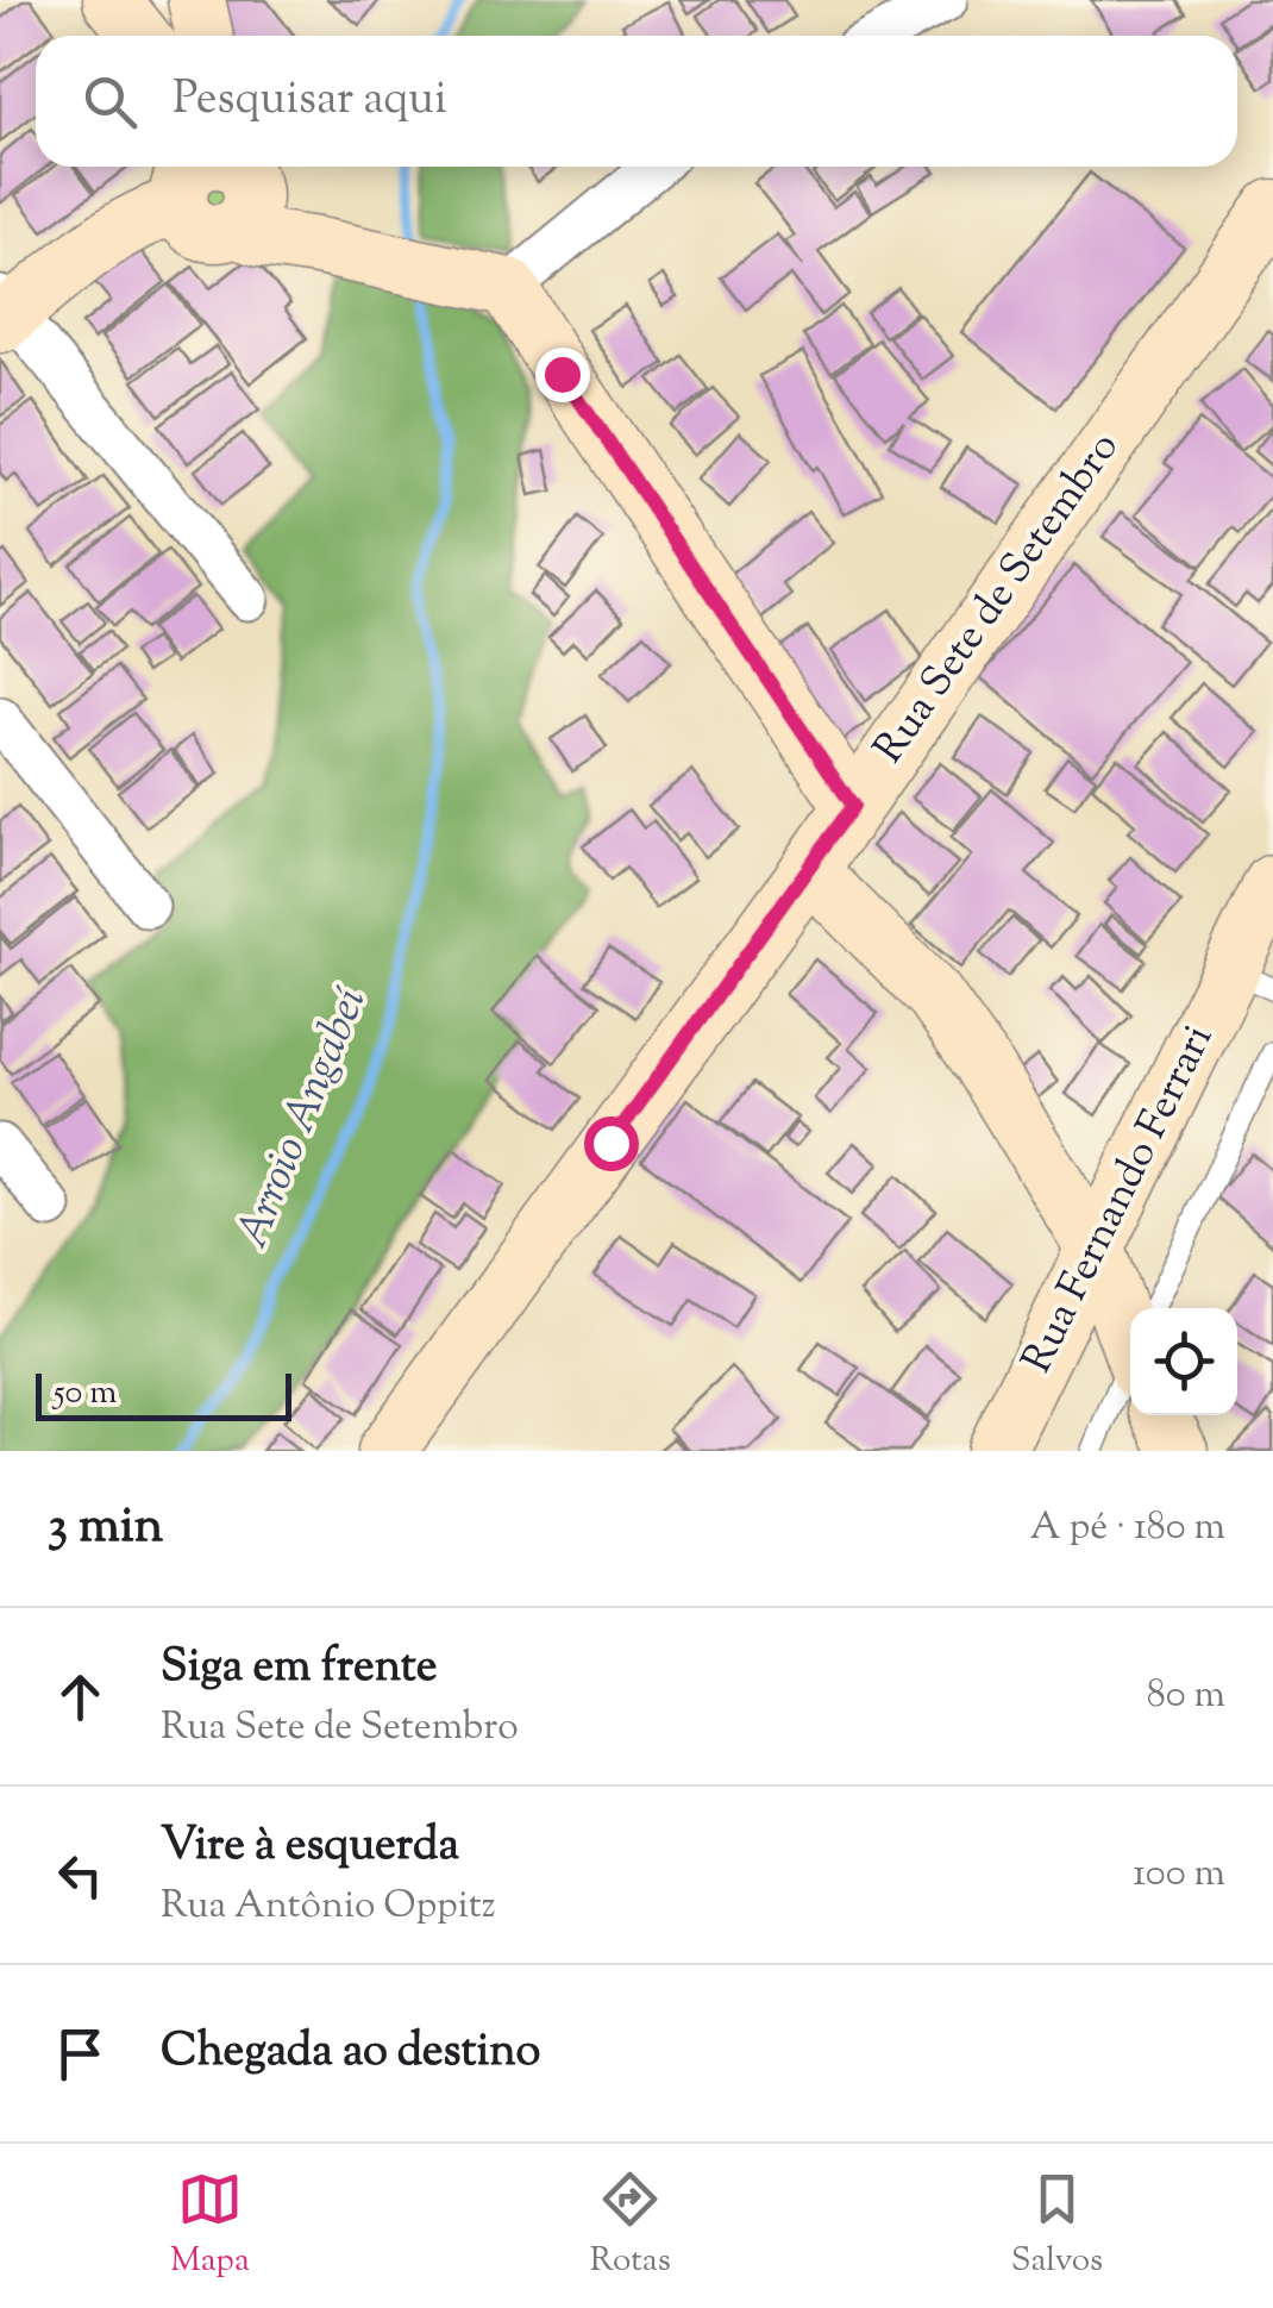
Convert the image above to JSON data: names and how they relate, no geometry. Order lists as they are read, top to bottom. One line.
{"streets":{"main road":["Rua Sete de Setembro","Rua Fernando Ferrari"]},"water":["Arroio Angabeí"],"scale_bar":"50 m","page":{"search":"Pesquisar aqui","scale":"50 m","heading":["3 min","A pé · 180 m"],"list":[["Siga em frente","Rua Sete de Setembro","80 m"],["Vire à esquerda","Rua Antônio Oppitz","100 m"],"Chegada ao destino"],"nav":["Mapa","Rotas","Salvos"]}}
